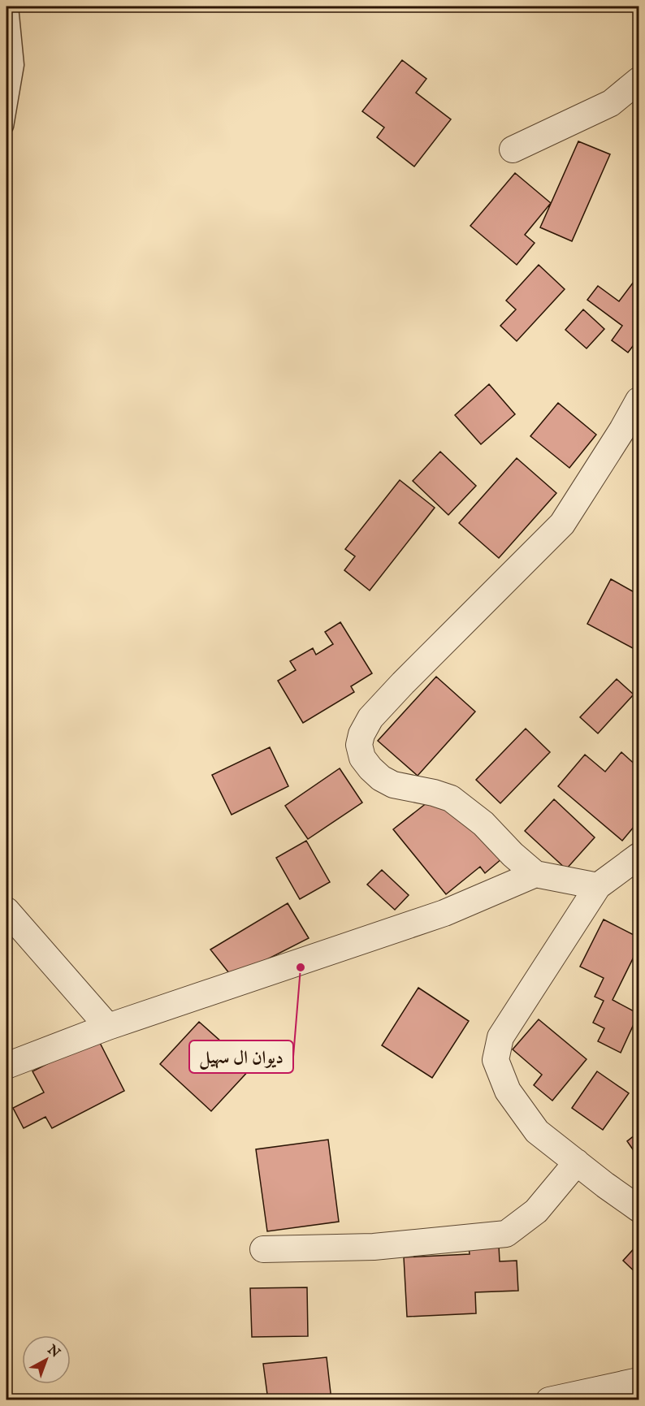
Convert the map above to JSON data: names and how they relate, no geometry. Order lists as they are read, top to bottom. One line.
{"places":["ديوان ال سهيل"],"north":"top right"}
